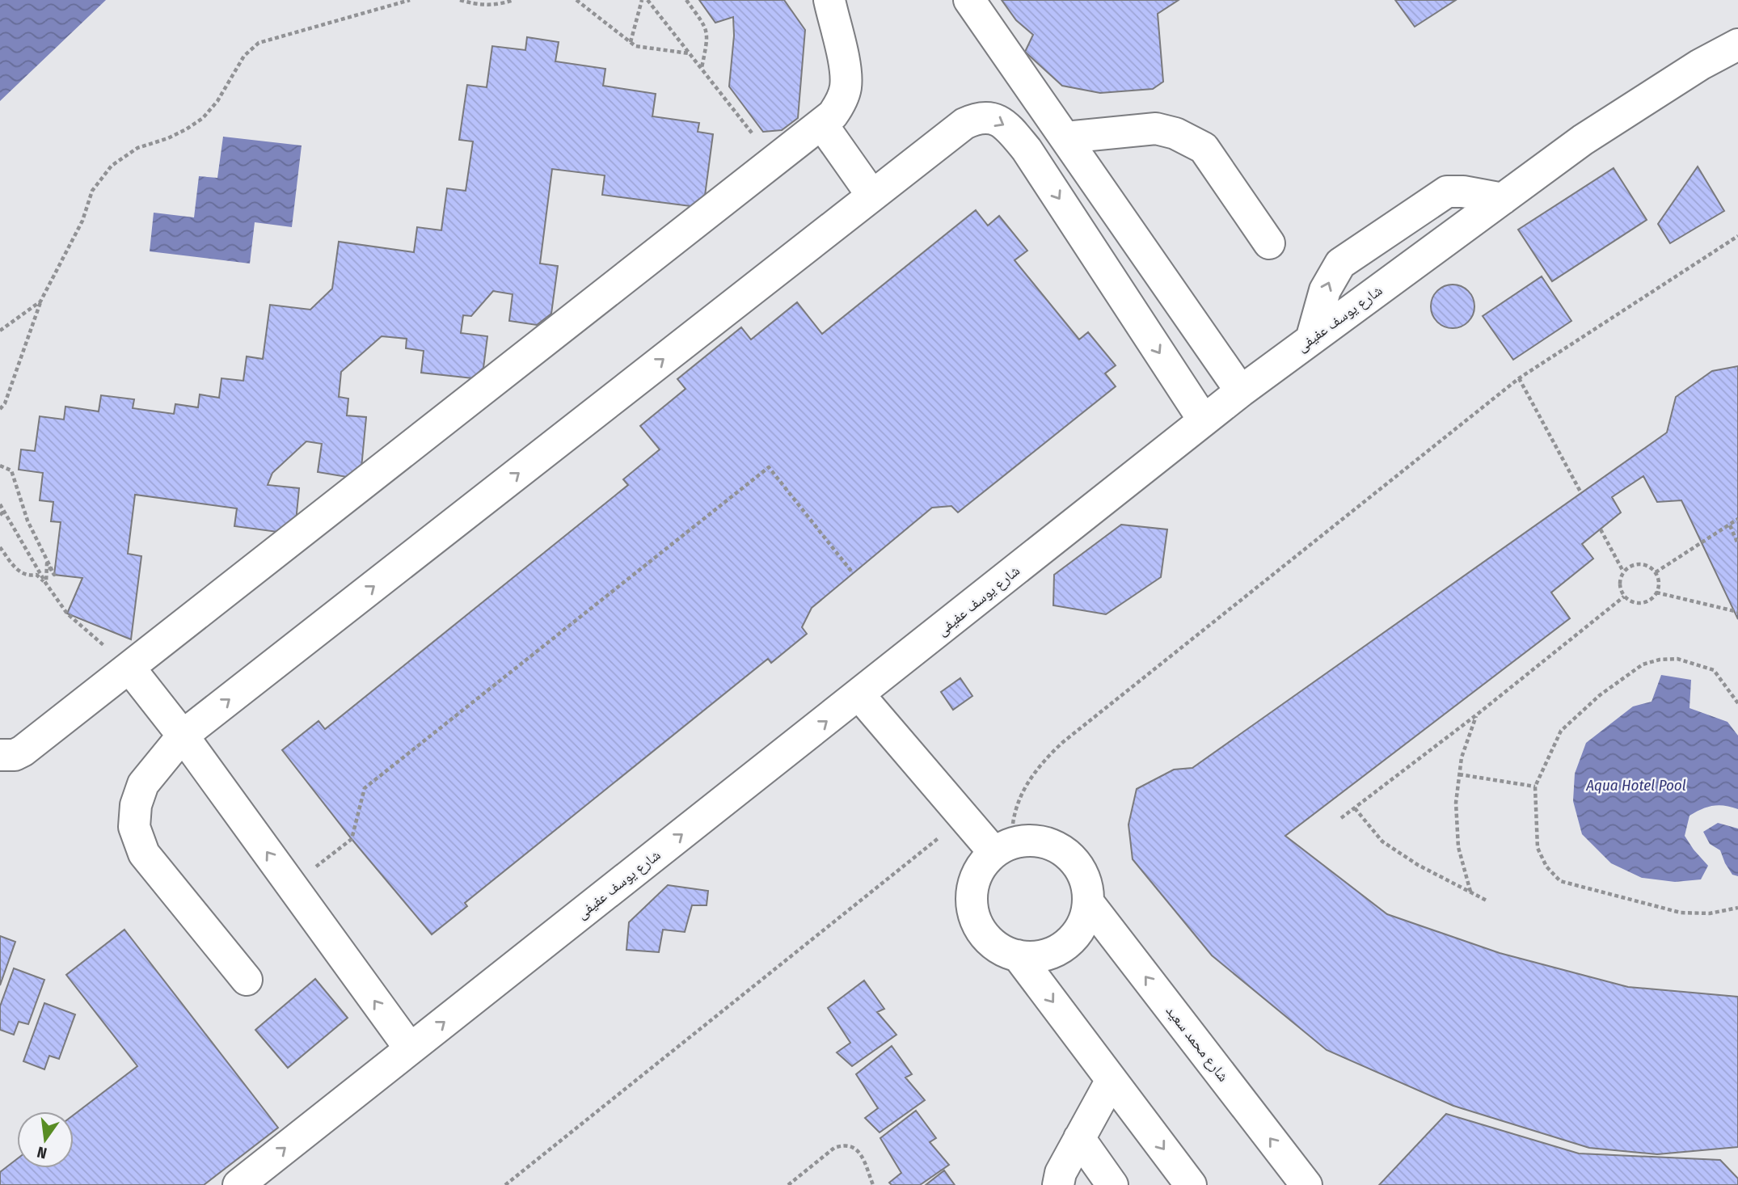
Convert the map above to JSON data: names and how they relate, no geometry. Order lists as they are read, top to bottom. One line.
{"streets":{"street":["شارع يوسف عفيفى","شارع محمد سعيد"]},"one_way":["شارع يوسف عفيفى"],"water":["Aqua Hotel Pool"],"north":"bottom"}
